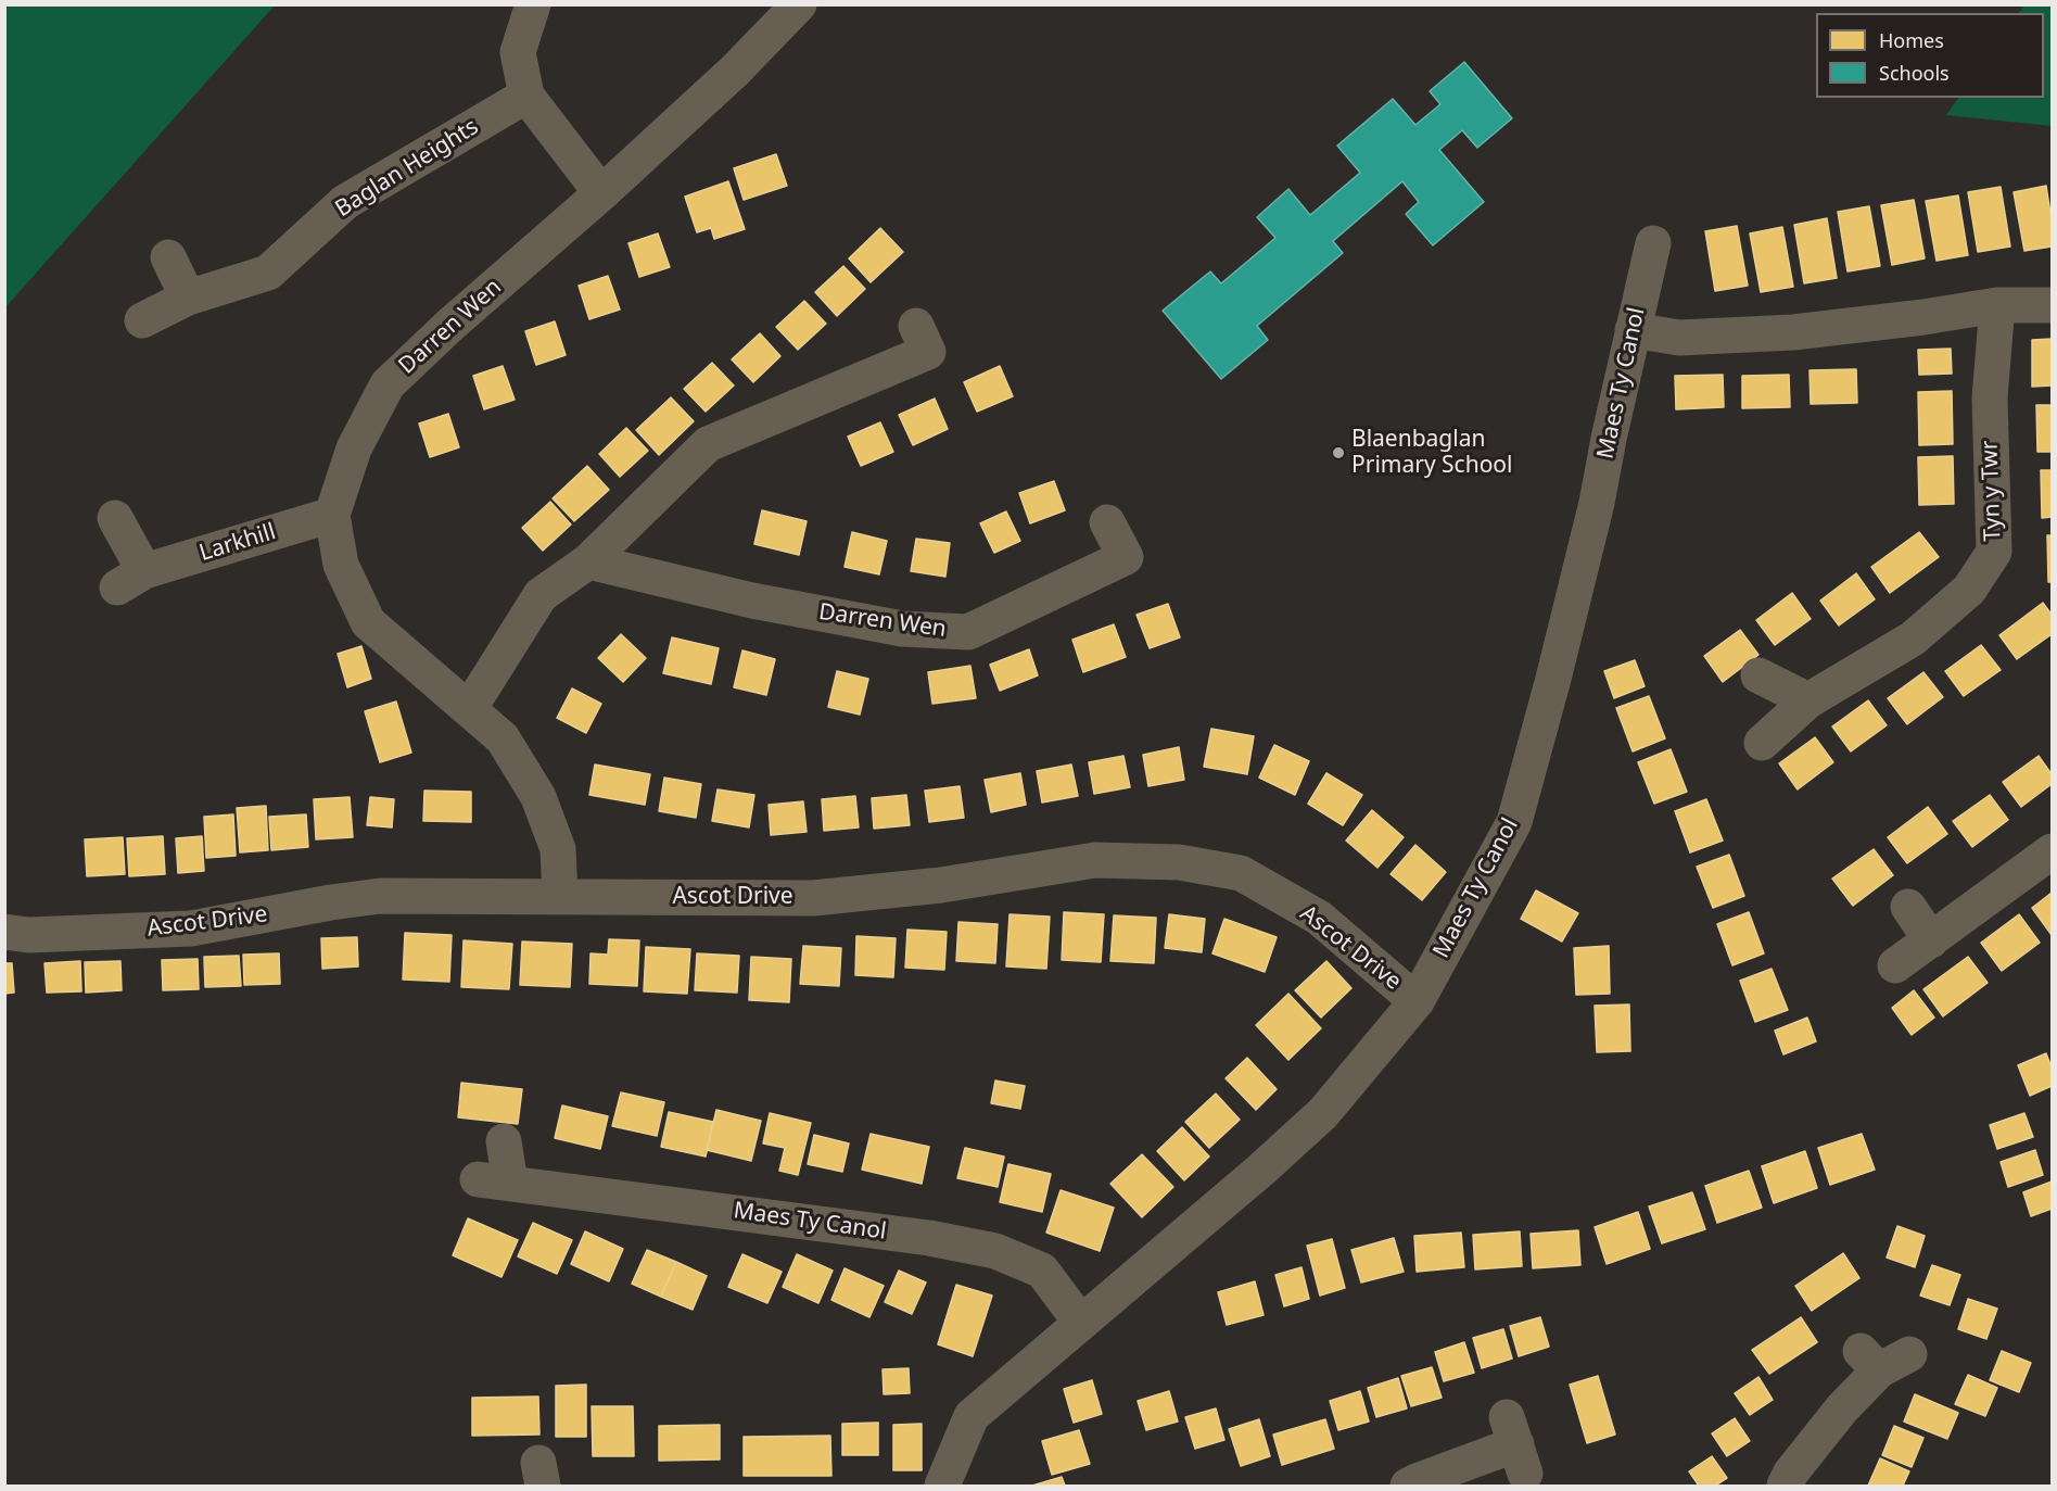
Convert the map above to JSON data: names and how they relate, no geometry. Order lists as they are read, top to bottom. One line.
{"streets":{"street":["Baglan Heights","Darren Wen","Maes Ty Canol","Tyn y Twr","Larkhill","Ascot Drive"]},"crossings":[["Darren Wen","Larkhill"],["Darren Wen","Ascot Drive"],["Maes Ty Canol","Ascot Drive"]],"places":["Blaenbaglan Primary School"],"legend":["Homes","Schools"]}
